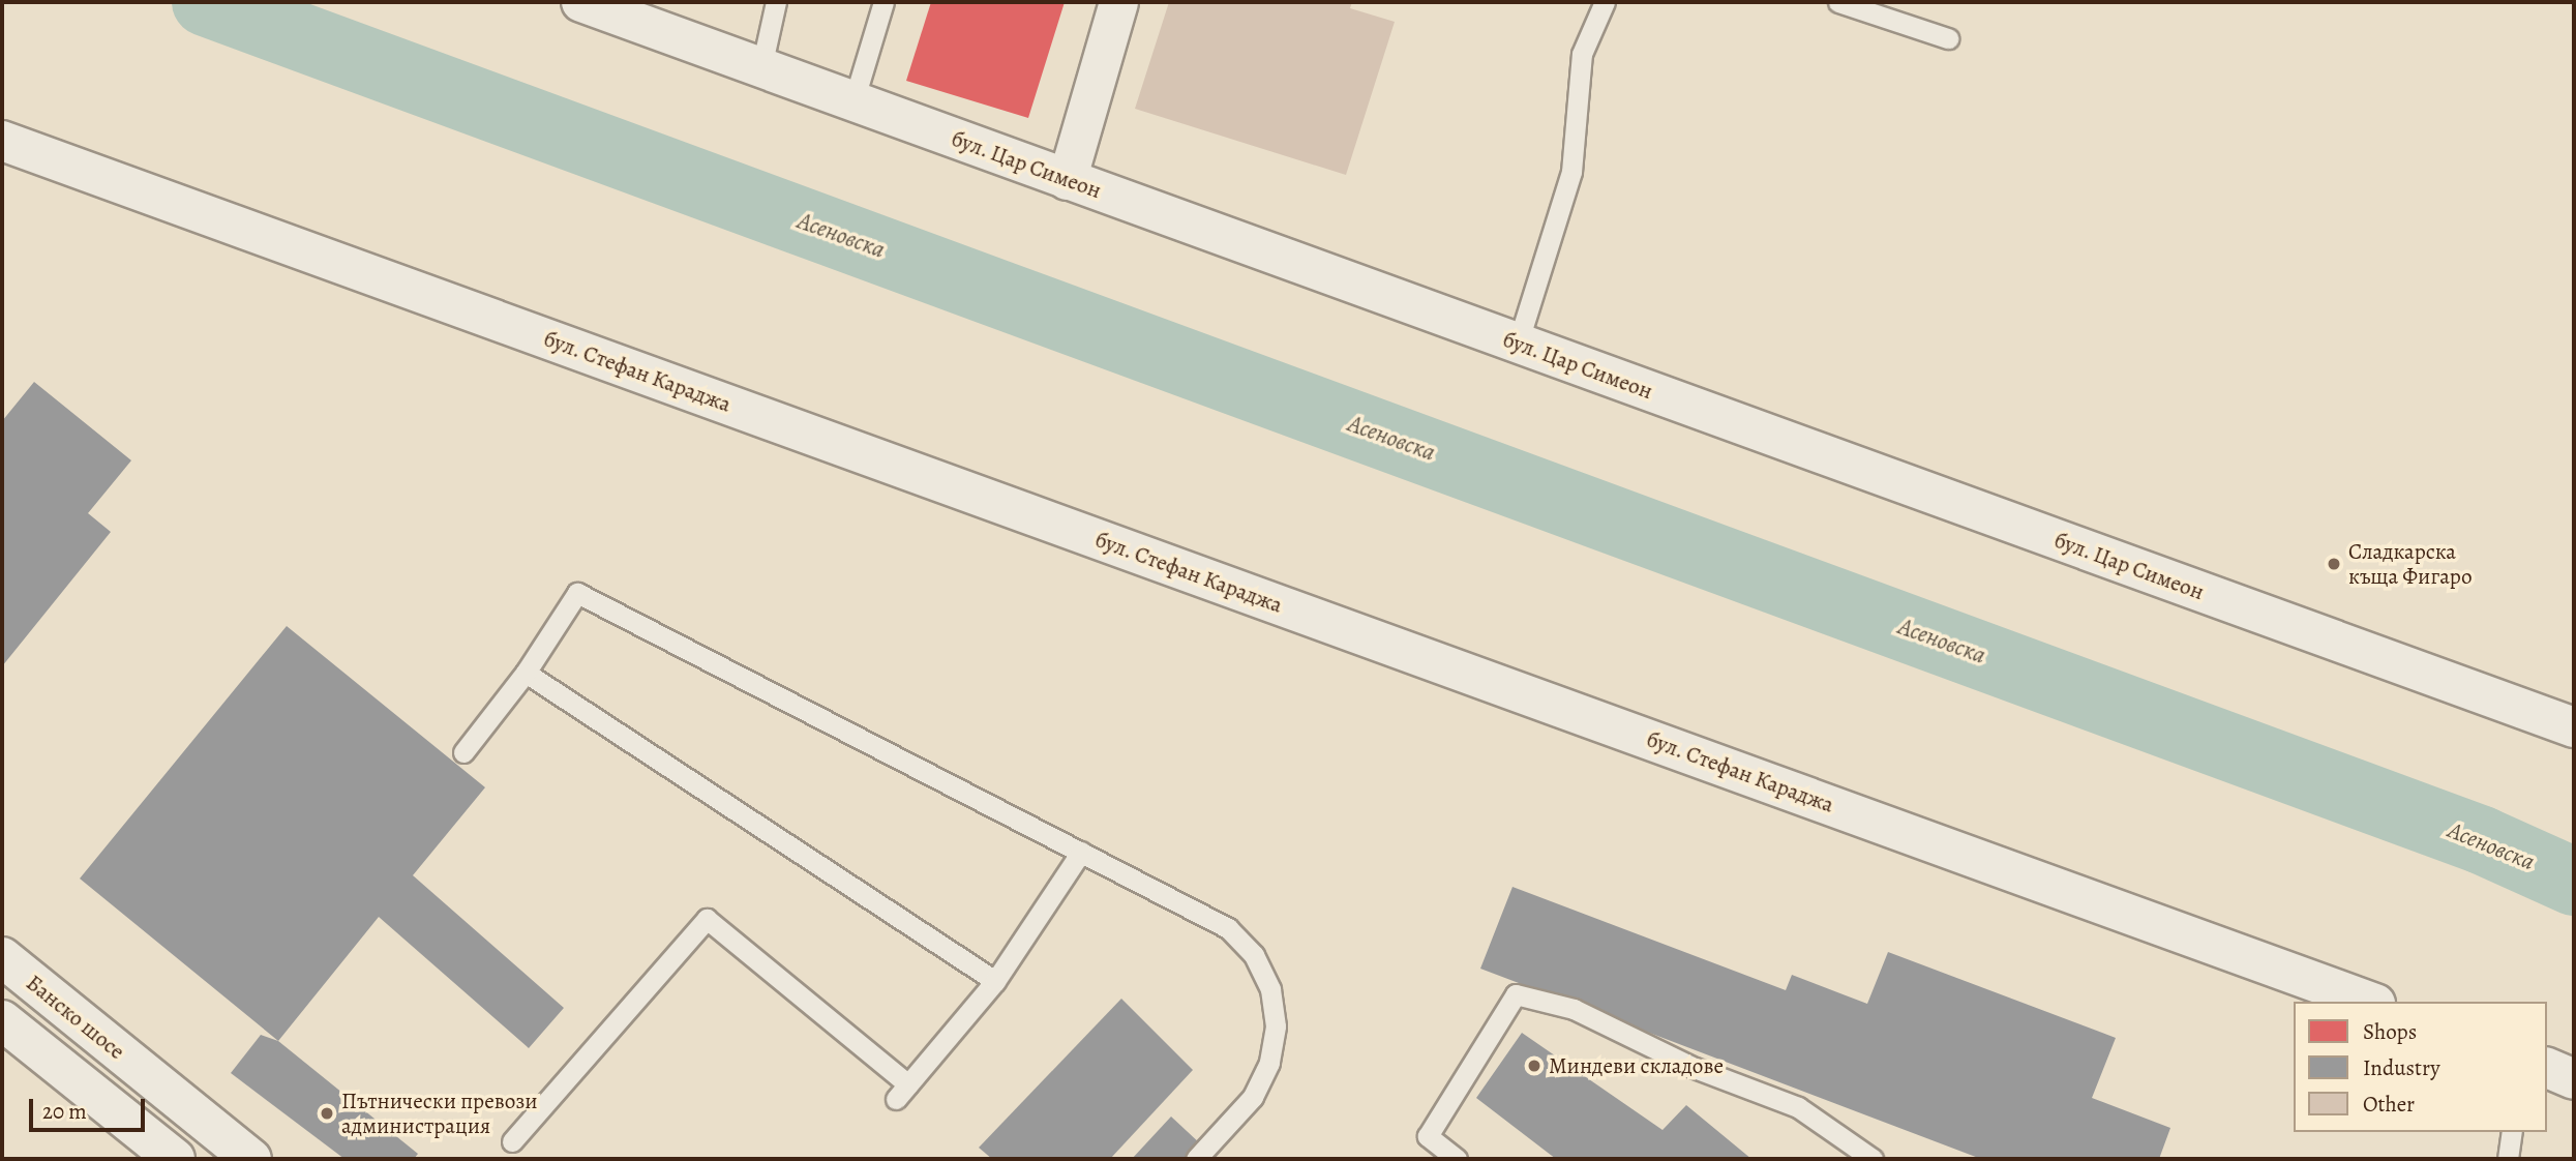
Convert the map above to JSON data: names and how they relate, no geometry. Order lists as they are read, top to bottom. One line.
{"streets":{"main road":["бул. Цар Симеон","бул. Стефан Караджа","Банско шосе"]},"water":["Асеновска"],"places":["Сладкарска къща Фигаро","Миндеви складове","Пътнически превози администрация"],"legend":["Shops","Industry","Other"],"scale_bar":"20 m"}
